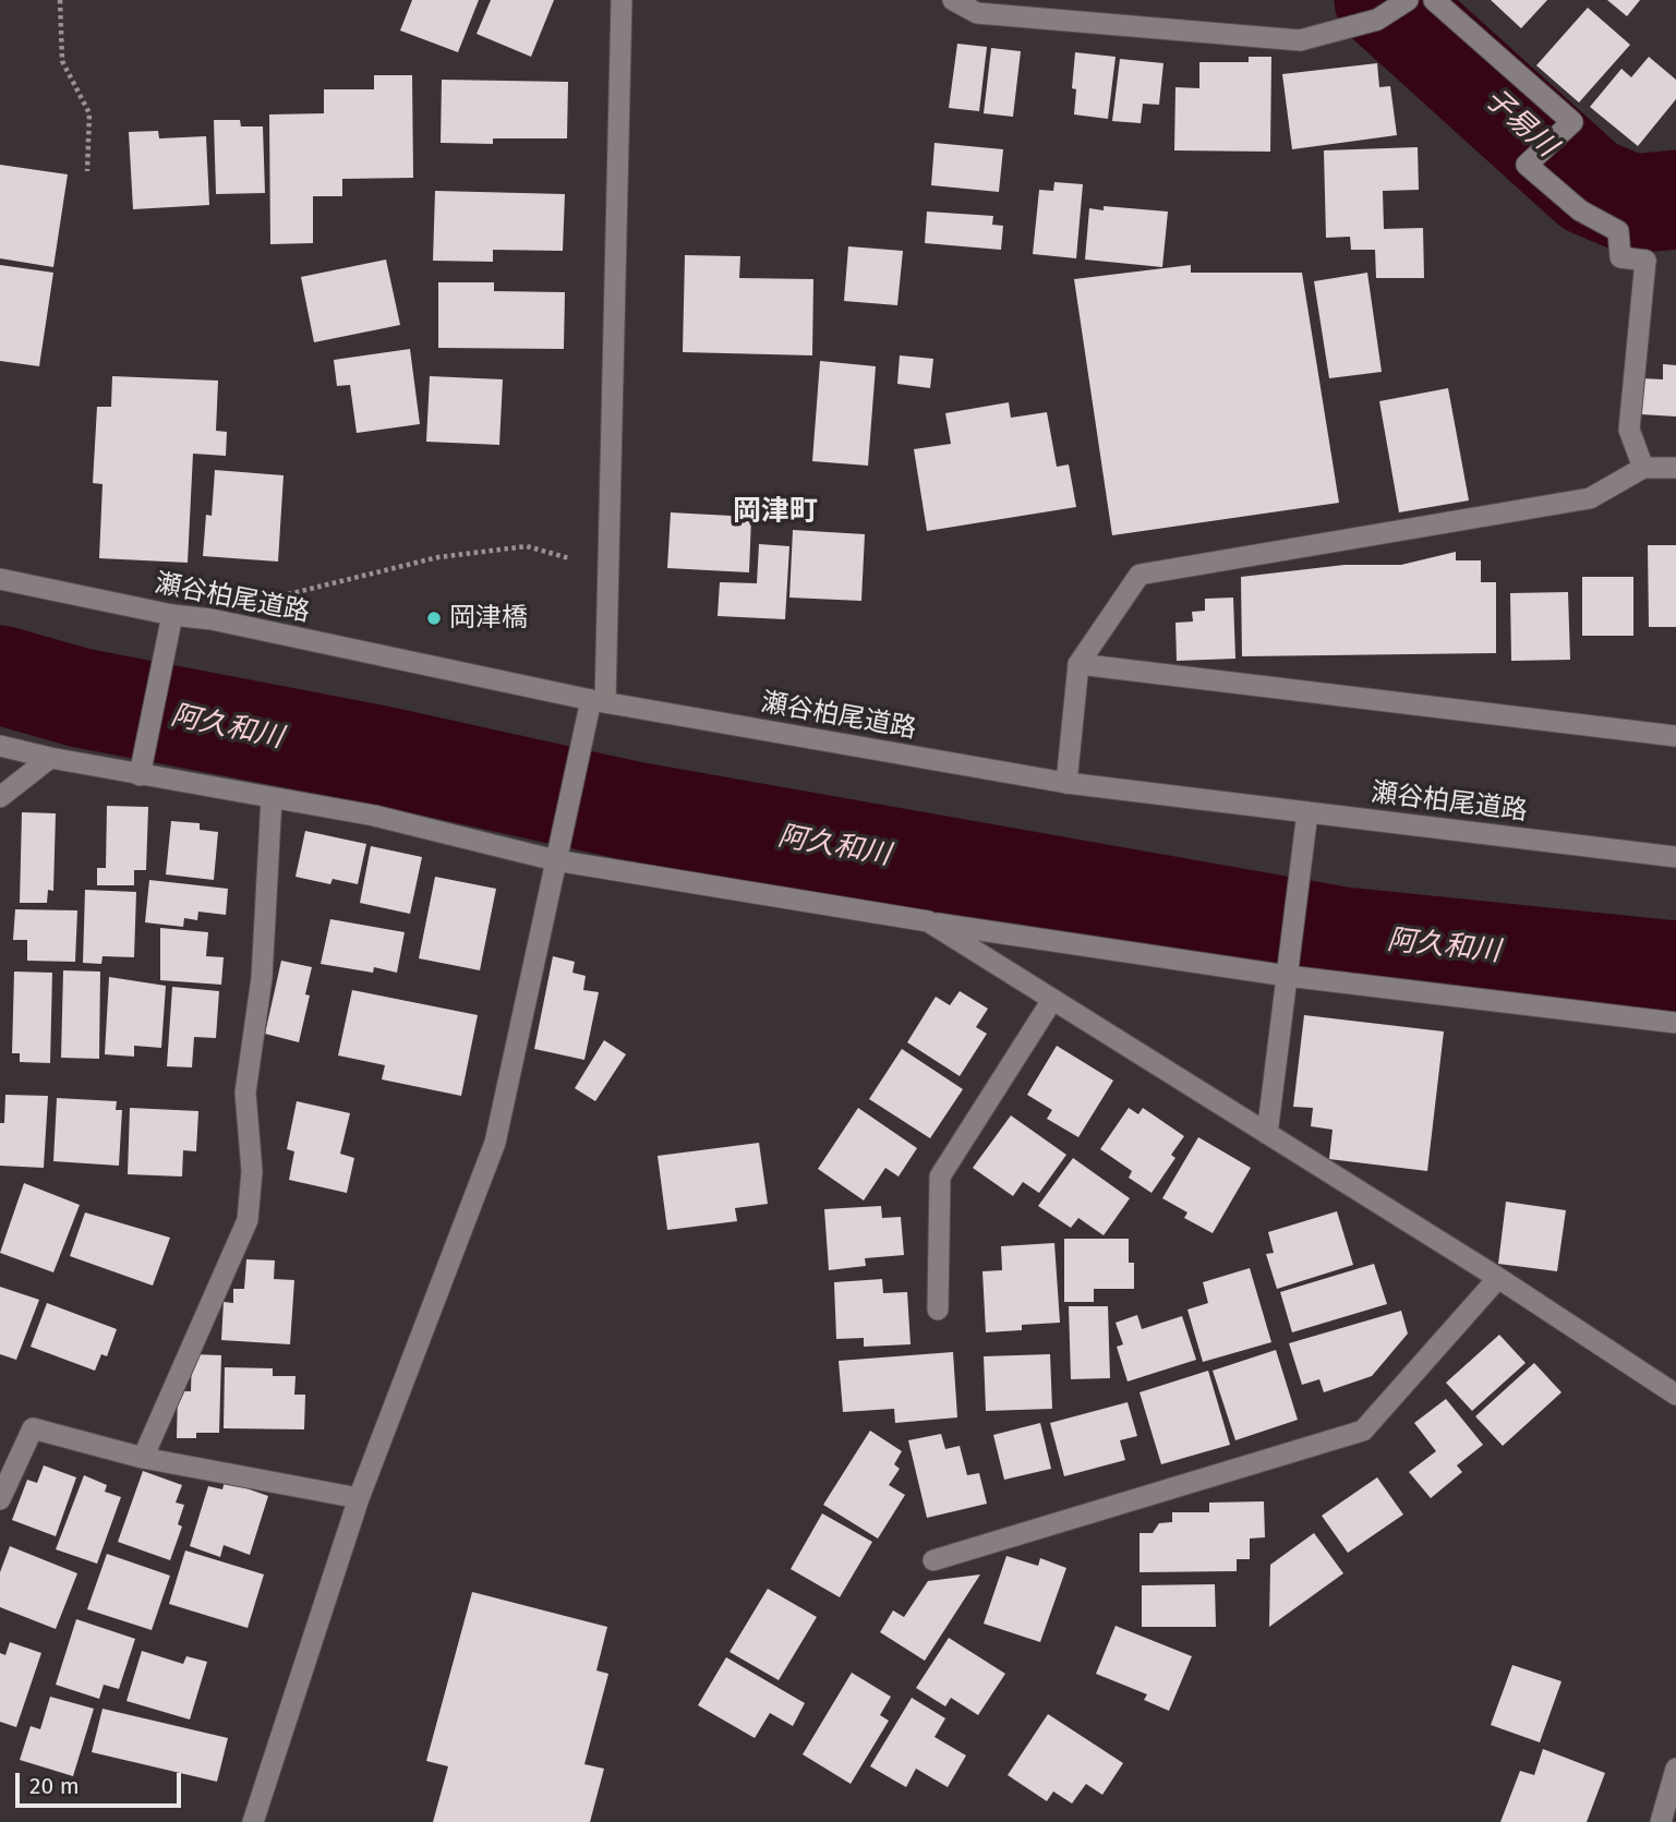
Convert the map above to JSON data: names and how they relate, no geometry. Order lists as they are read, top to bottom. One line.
{"streets":{"street":["瀬谷柏尾道路"]},"districts":["岡津町"],"water":["子易川","阿久和川"],"places":["岡津橋"],"scale_bar":"20 m"}
